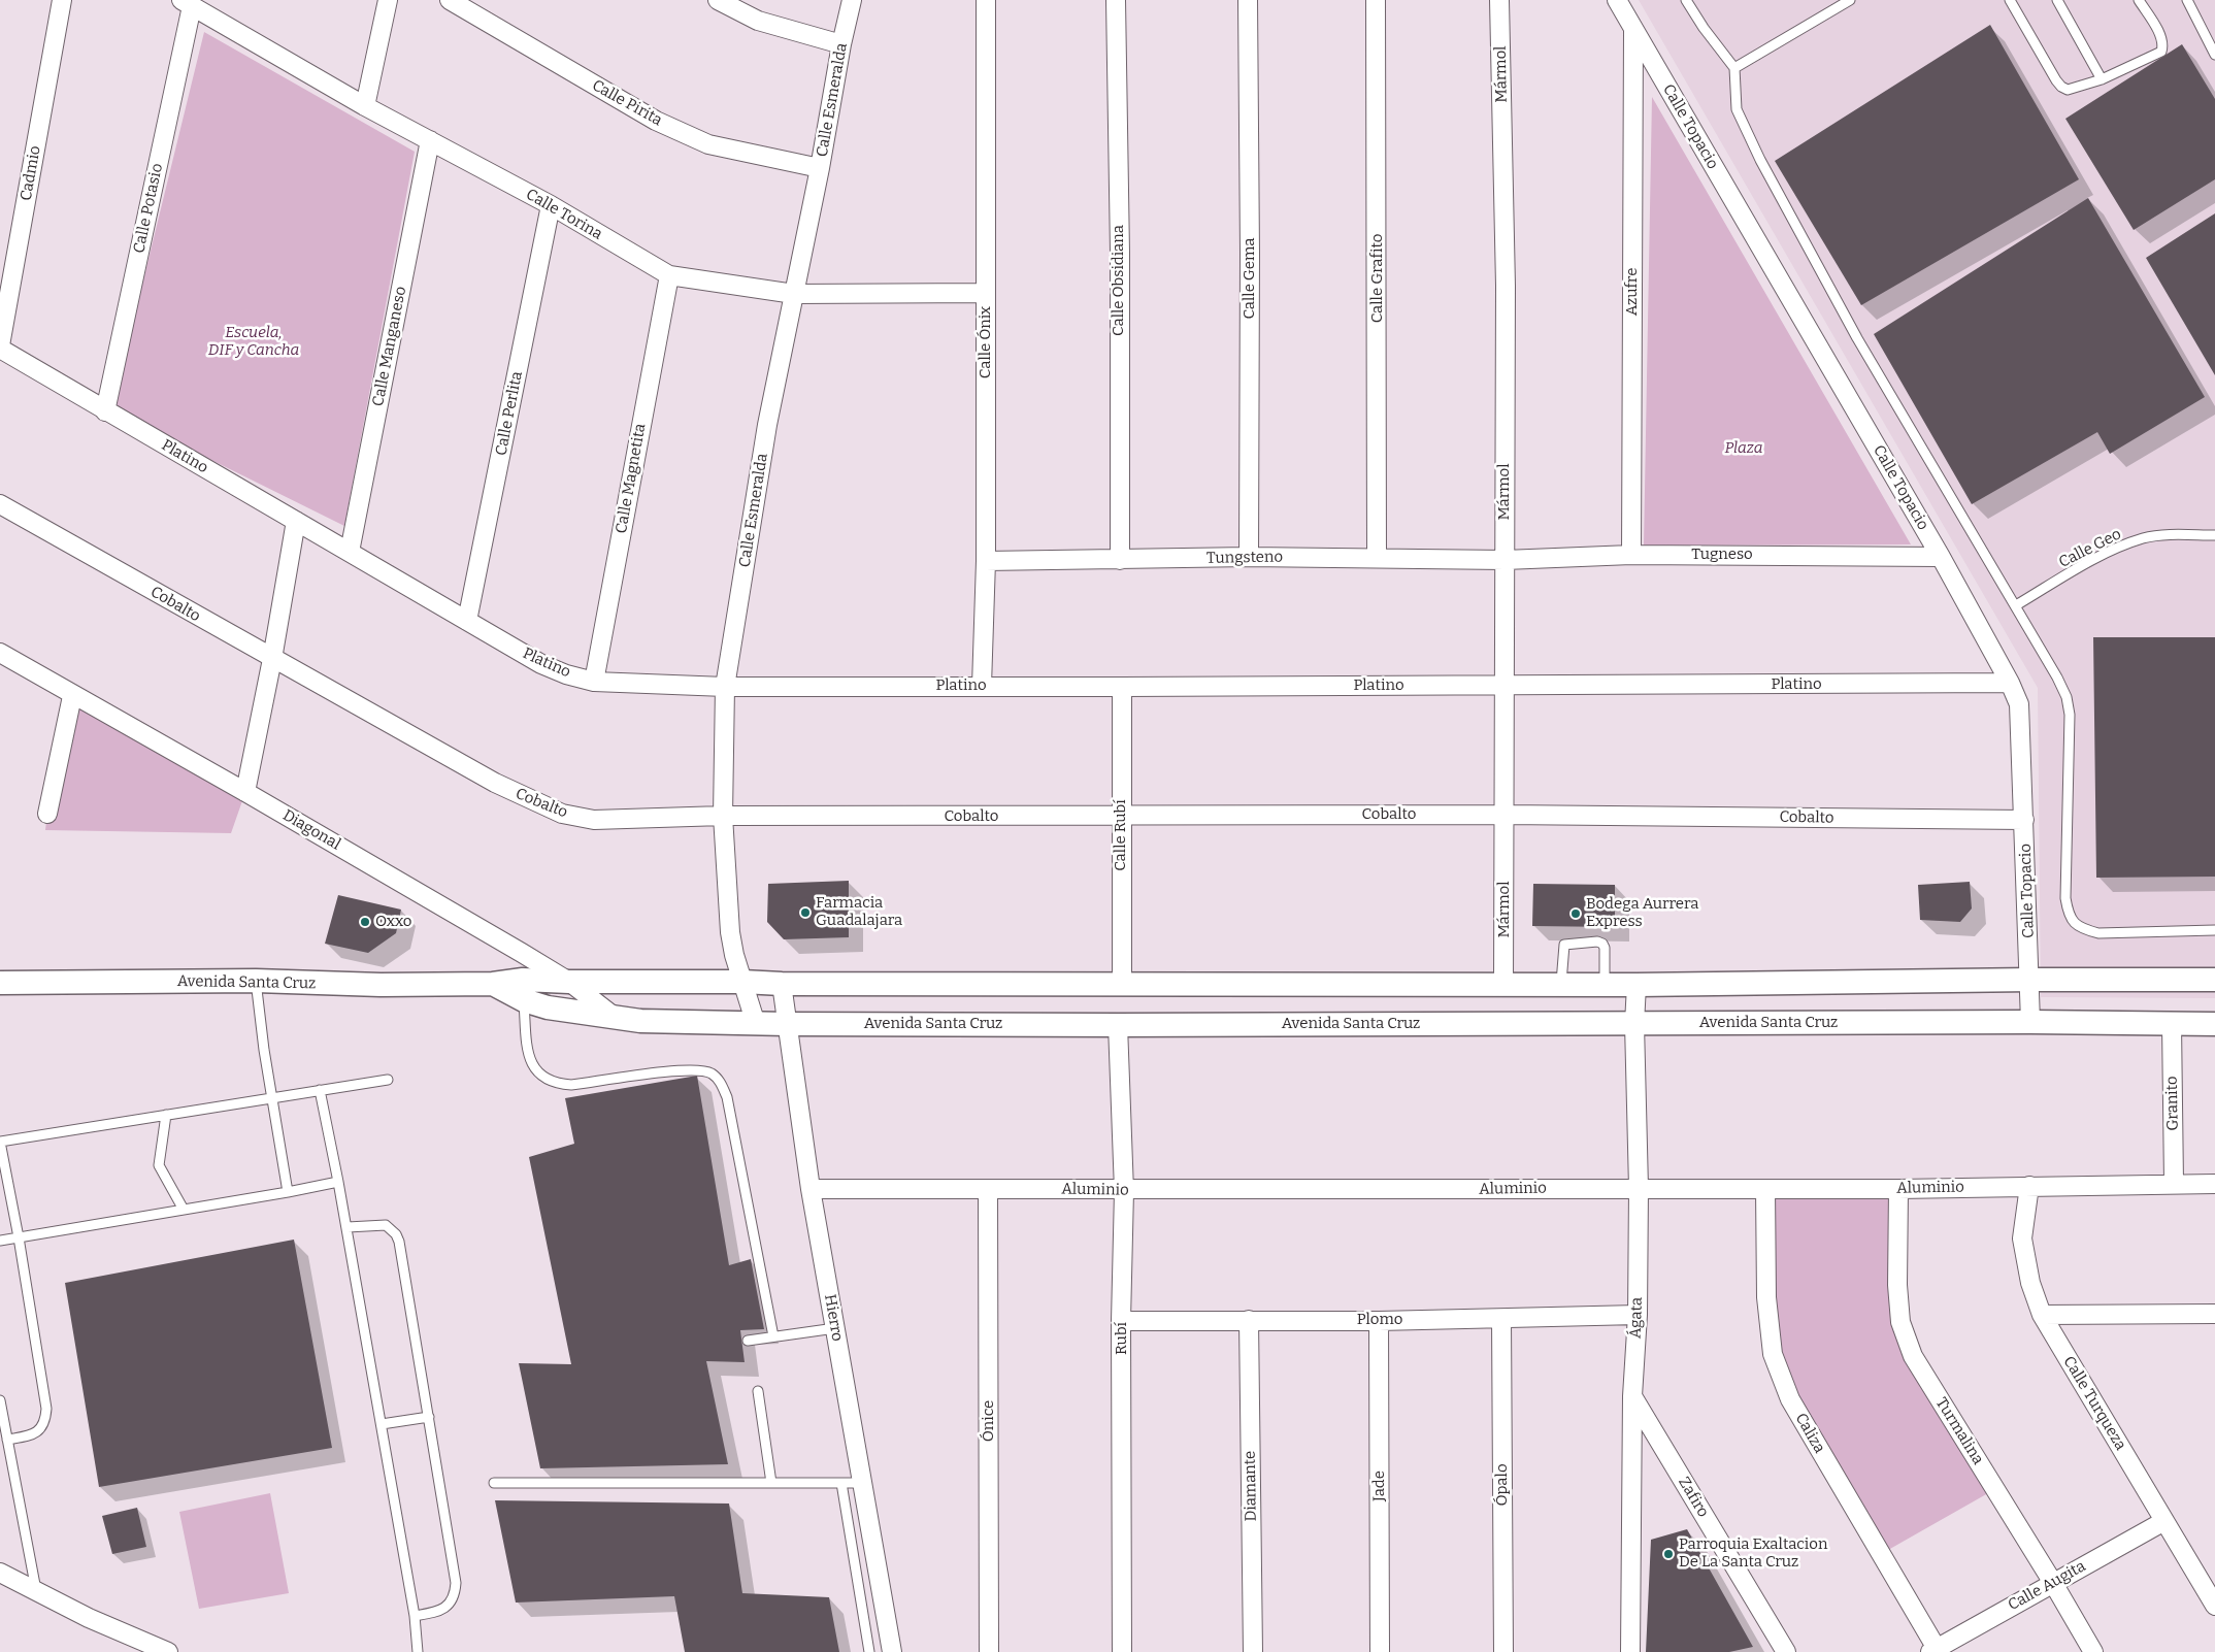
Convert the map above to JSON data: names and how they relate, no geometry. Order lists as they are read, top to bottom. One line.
{"streets":{"street":["Mármol","Calle Esmeralda","Calle Pirita","Calle Topacio","Cadmio","Calle Potasio","Calle Torina","Calle Gema","Calle Grafito","Calle Obsidiana","Azufre","Calle Ónix","Calle Manganeso","Calle Perlita","Platino","Calle Magnetita","Tugneso","Tungsteno","Cobalto","Diagonal","Calle Rubí","Avenida Santa Cruz","Granito","Aluminio","Hierro","Ágata","Plomo","Rubí","Calle Turqueza","Ónice","Turmalina","Caliza","Ópalo","Diamante","Jade","Zafiro","Calle Augita"],"lane":["Calle Geo"]},"crossings":[["Mármol","Platino"],["Mármol","Tugneso"],["Mármol","Tungsteno"],["Mármol","Cobalto"],["Mármol","Avenida Santa Cruz"],["Calle Esmeralda","Calle Pirita"],["Calle Esmeralda","Calle Torina"],["Calle Esmeralda","Platino"],["Calle Esmeralda","Cobalto"],["Calle Esmeralda","Avenida Santa Cruz"],["Calle Topacio","Azufre"],["Calle Topacio","Platino"],["Calle Topacio","Tugneso"],["Calle Topacio","Cobalto"],["Calle Topacio","Avenida Santa Cruz"],["Cadmio","Platino"],["Calle Potasio","Calle Torina"],["Calle Potasio","Platino"],["Calle Torina","Calle Ónix"],["Calle Torina","Calle Manganeso"],["Calle Torina","Calle Perlita"],["Calle Torina","Calle Magnetita"],["Calle Gema","Tungsteno"],["Calle Grafito","Tungsteno"],["Calle Obsidiana","Tungsteno"],["Azufre","Tugneso"],["Calle Ónix","Platino"],["Calle Ónix","Tungsteno"],["Calle Manganeso","Platino"],["Calle Perlita","Platino"],["Platino","Calle Magnetita"],["Platino","Calle Rubí"],["Tugneso","Tungsteno"],["Cobalto","Calle Rubí"],["Diagonal","Avenida Santa Cruz"],["Calle Rubí","Avenida Santa Cruz"],["Avenida Santa Cruz","Granito"],["Avenida Santa Cruz","Hierro"],["Avenida Santa Cruz","Ágata"],["Avenida Santa Cruz","Rubí"],["Granito","Aluminio"],["Aluminio","Hierro"],["Aluminio","Ágata"],["Aluminio","Rubí"],["Aluminio","Calle Turqueza"],["Aluminio","Ónice"],["Aluminio","Turmalina"],["Aluminio","Caliza"],["Ágata","Plomo"],["Ágata","Zafiro"],["Plomo","Rubí"],["Plomo","Ópalo"],["Plomo","Diamante"],["Plomo","Jade"],["Calle Turqueza","Calle Augita"],["Turmalina","Calle Augita"],["Caliza","Calle Augita"]],"parks":["Escuela, DIF y Cancha","Plaza"],"places":["Farmacia Guadalajara","Bodega Aurrera Express","Oxxo","Parroquia Exaltacion De La Santa Cruz"]}
